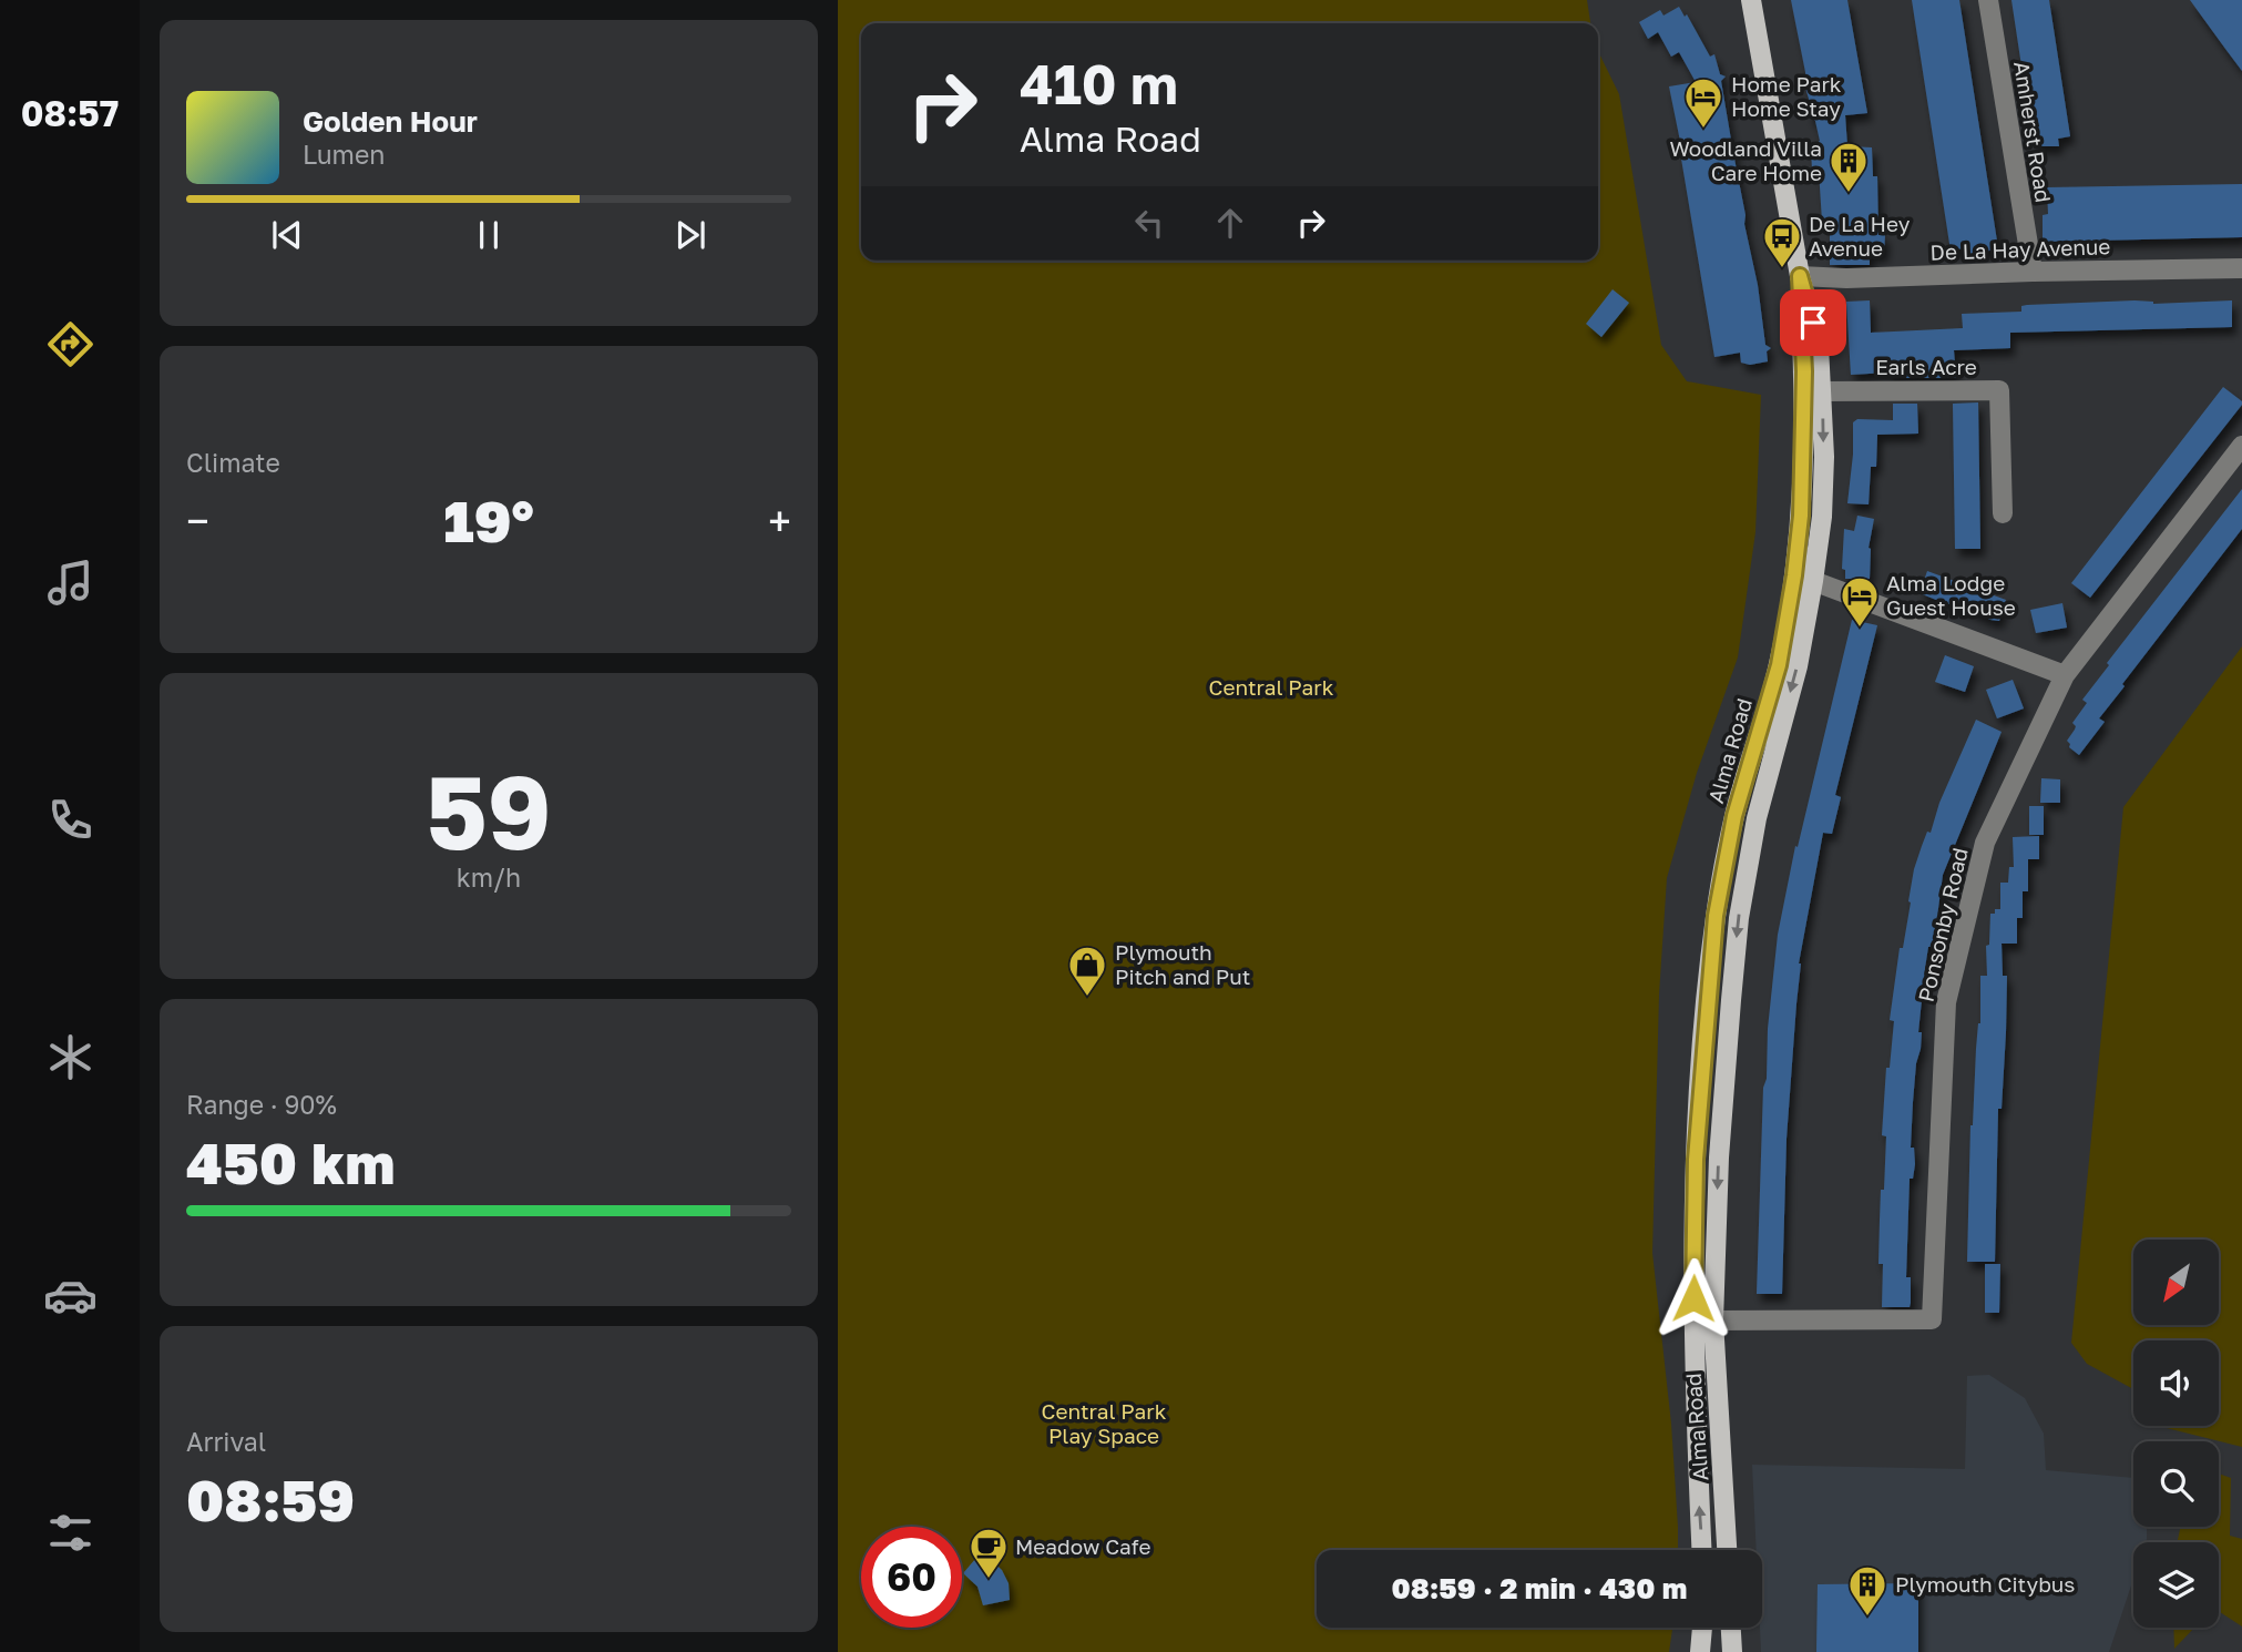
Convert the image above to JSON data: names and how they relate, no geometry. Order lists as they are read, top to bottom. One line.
{"streets":{"main road":["Alma Road"],"street":["Amherst Road","De La Hay Avenue","Earls Acre","Ponsonby Road"]},"crossings":[["Amherst Road","De La Hay Avenue"],["De La Hay Avenue","Alma Road"],["Earls Acre","Alma Road"],["Alma Road","Ponsonby Road"]],"parks":["Central Park","Central Park Play Space"],"places":{"hotel":["Home Park Home Stay","Alma Lodge Guest House"],"building":["Woodland Villa Care Home","Plymouth Citybus"],"bus stop":["De La Hey Avenue"],"shop":["Plymouth Pitch and Put"],"cafe":["Meadow Cafe"]},"north":"bottom left","page":{"tabs":"08:57","turn":["410 m","Alma Road"],"song":["Golden Hour","Lumen"],"tile":["Climate",["59","km/h"],["Range · 90%","450 km"],["Arrival","08:59"]],"heat":["−","19°","+"],"limit":"60","trip":"08:59 · 2 min · 430 m"}}
